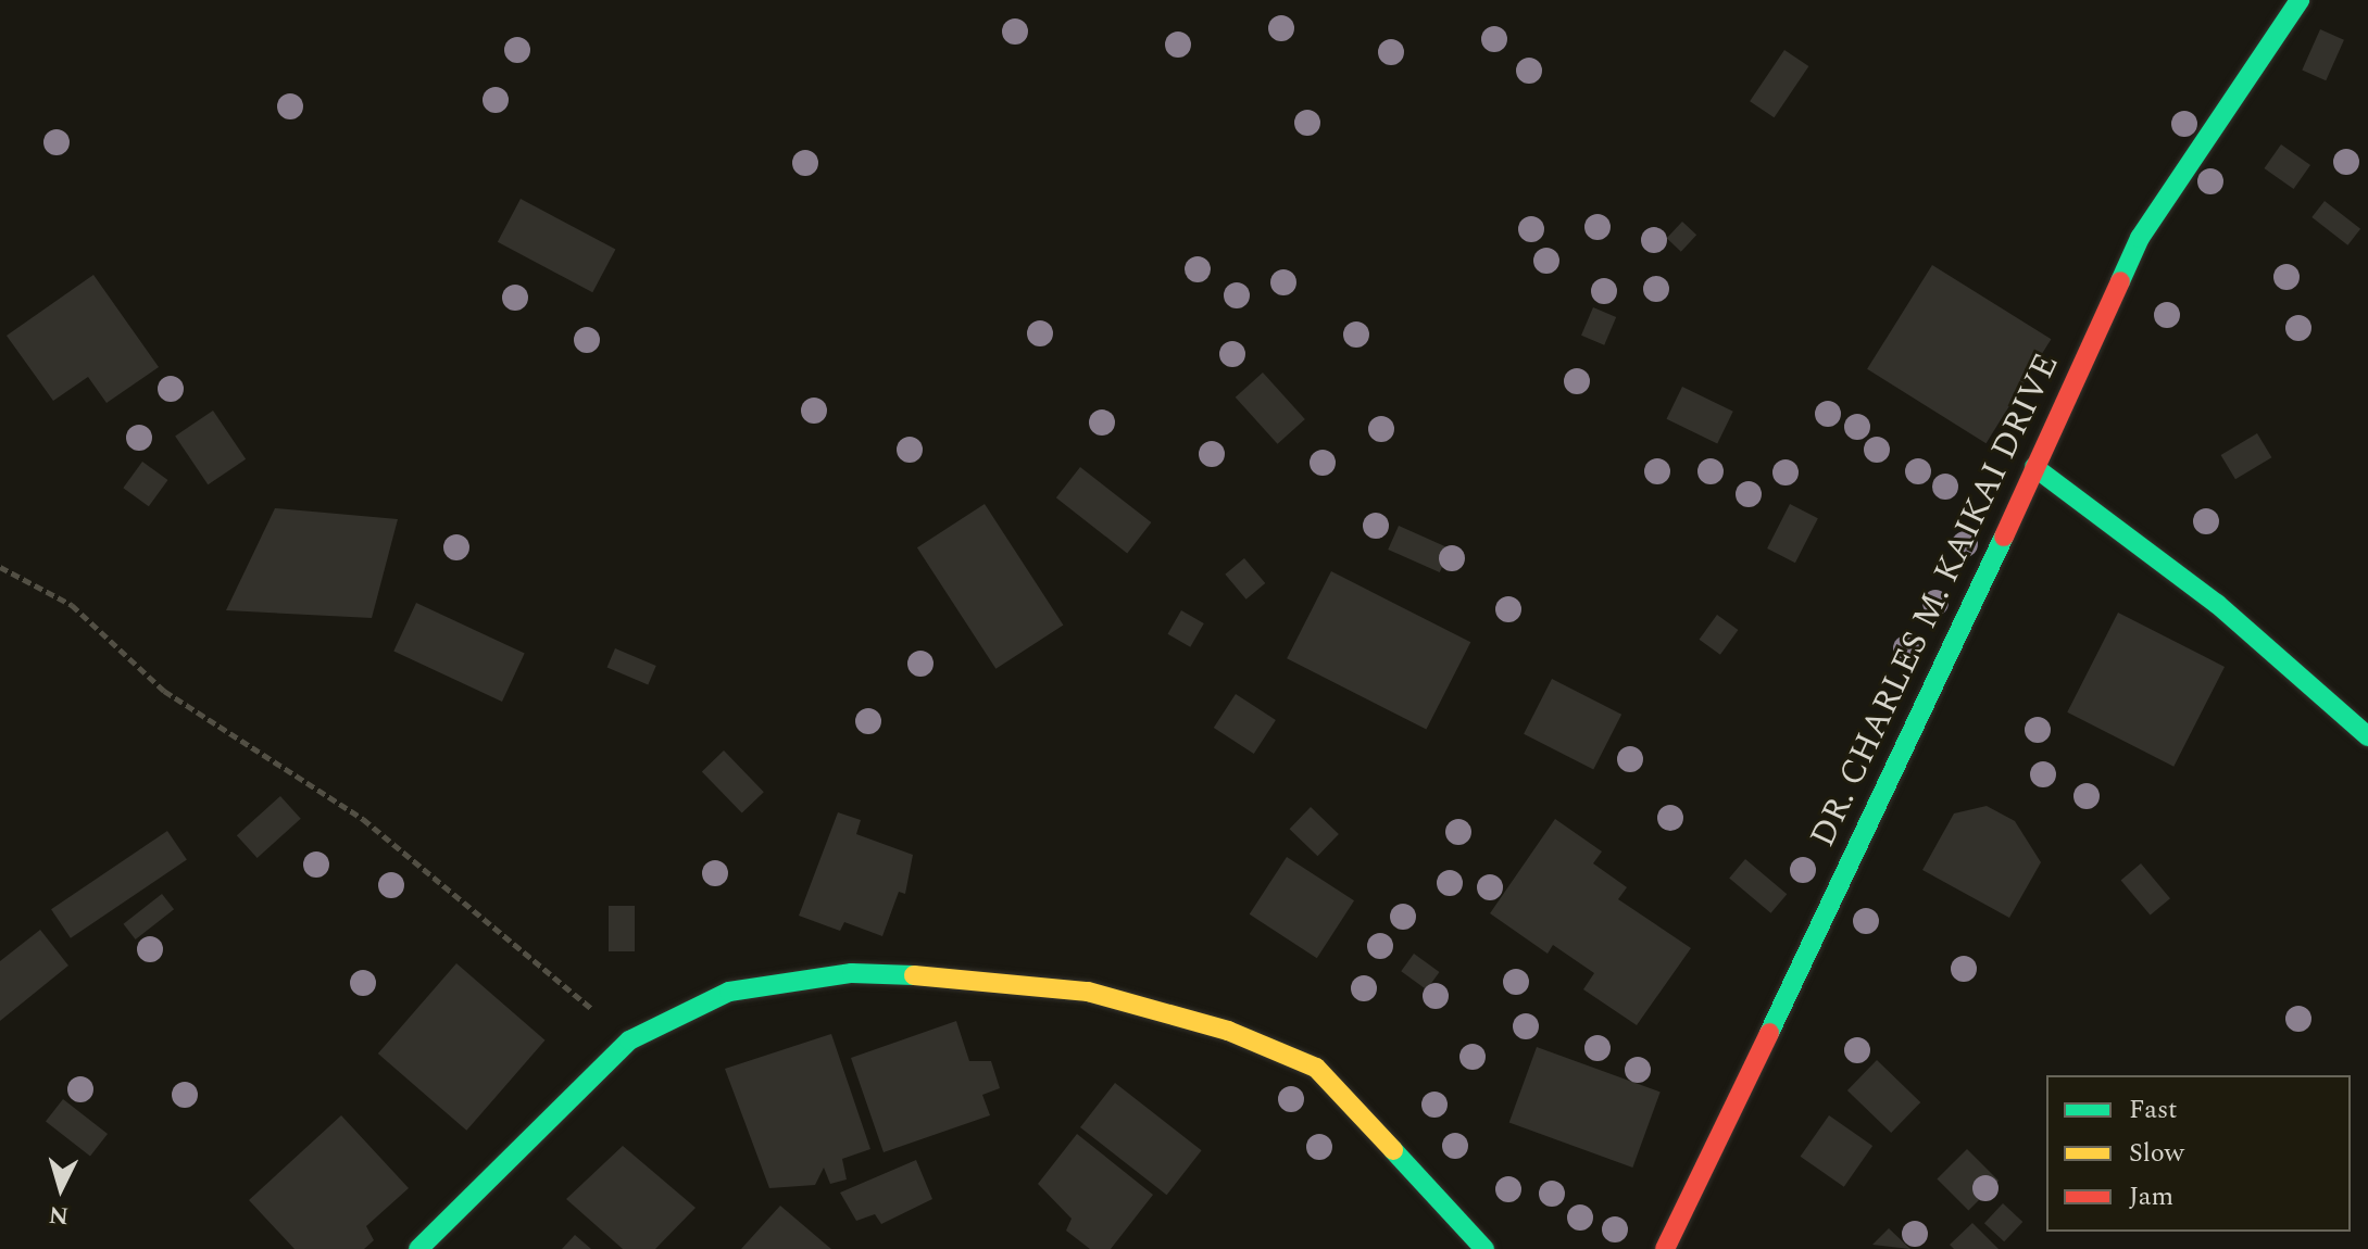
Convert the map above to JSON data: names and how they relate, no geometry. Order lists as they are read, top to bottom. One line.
{"streets":{"street":["DR. CHARLES M. KAIKAI DRIVE"]},"legend":["Fast","Slow","Jam"],"north":"bottom"}
